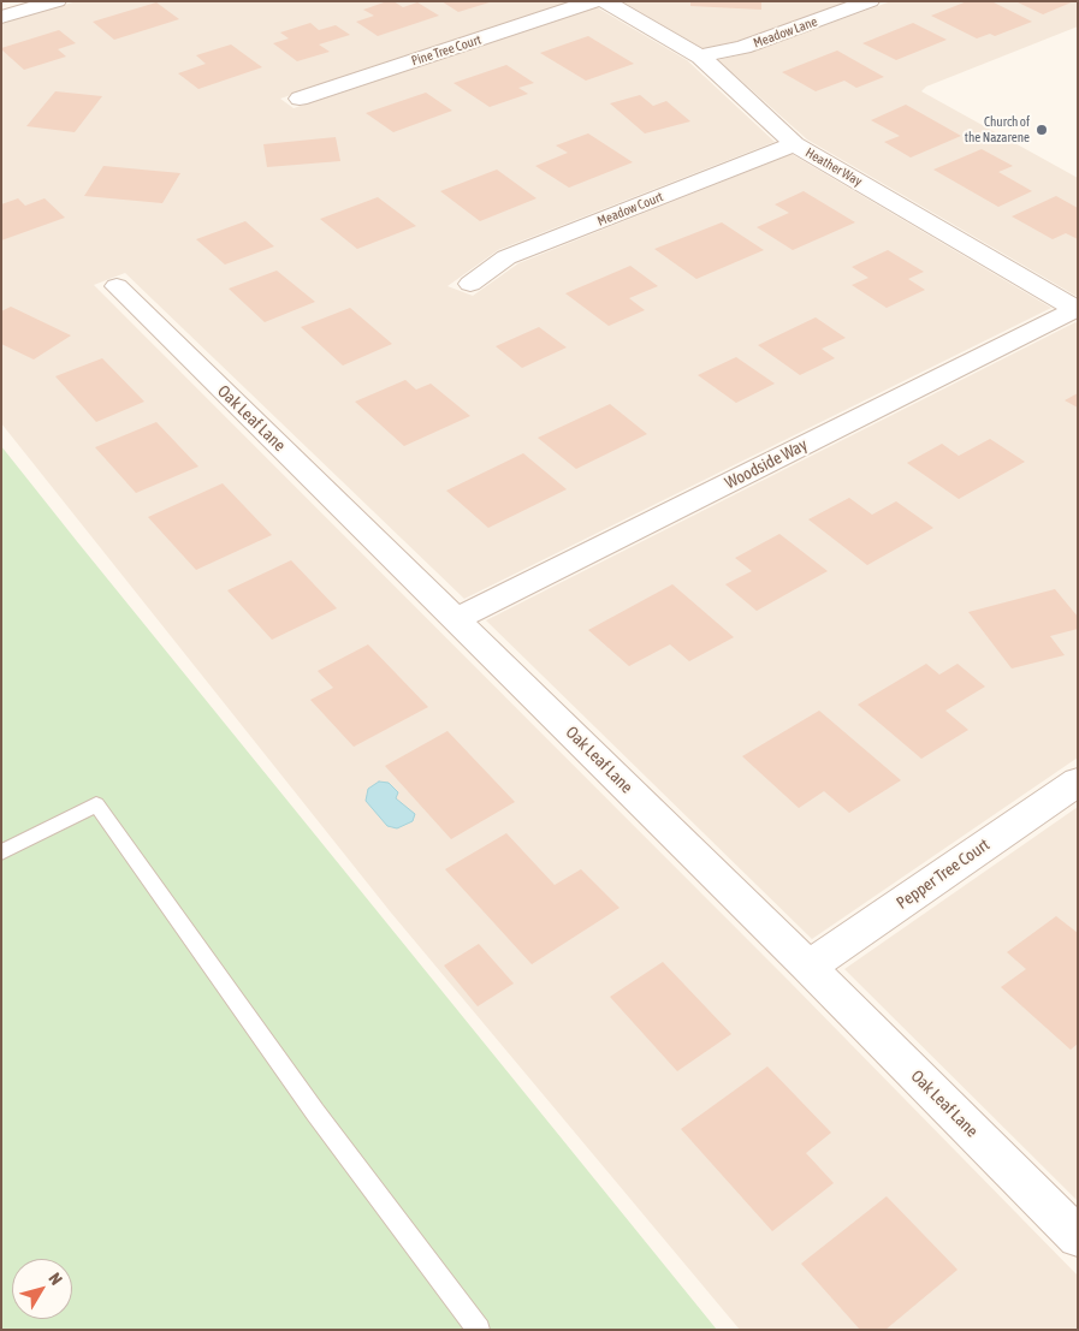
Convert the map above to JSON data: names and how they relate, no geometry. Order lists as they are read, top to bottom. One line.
{"streets":{"street":["Meadow Lane","Pine Tree Court","Heather Way","Meadow Court","Oak Leaf Lane","Woodside Way","Pepper Tree Court"]},"crossings":[["Meadow Lane","Heather Way"],["Heather Way","Meadow Court"],["Heather Way","Woodside Way"],["Oak Leaf Lane","Woodside Way"],["Oak Leaf Lane","Pepper Tree Court"]],"places":["Church of the Nazarene"],"north":"top right"}
